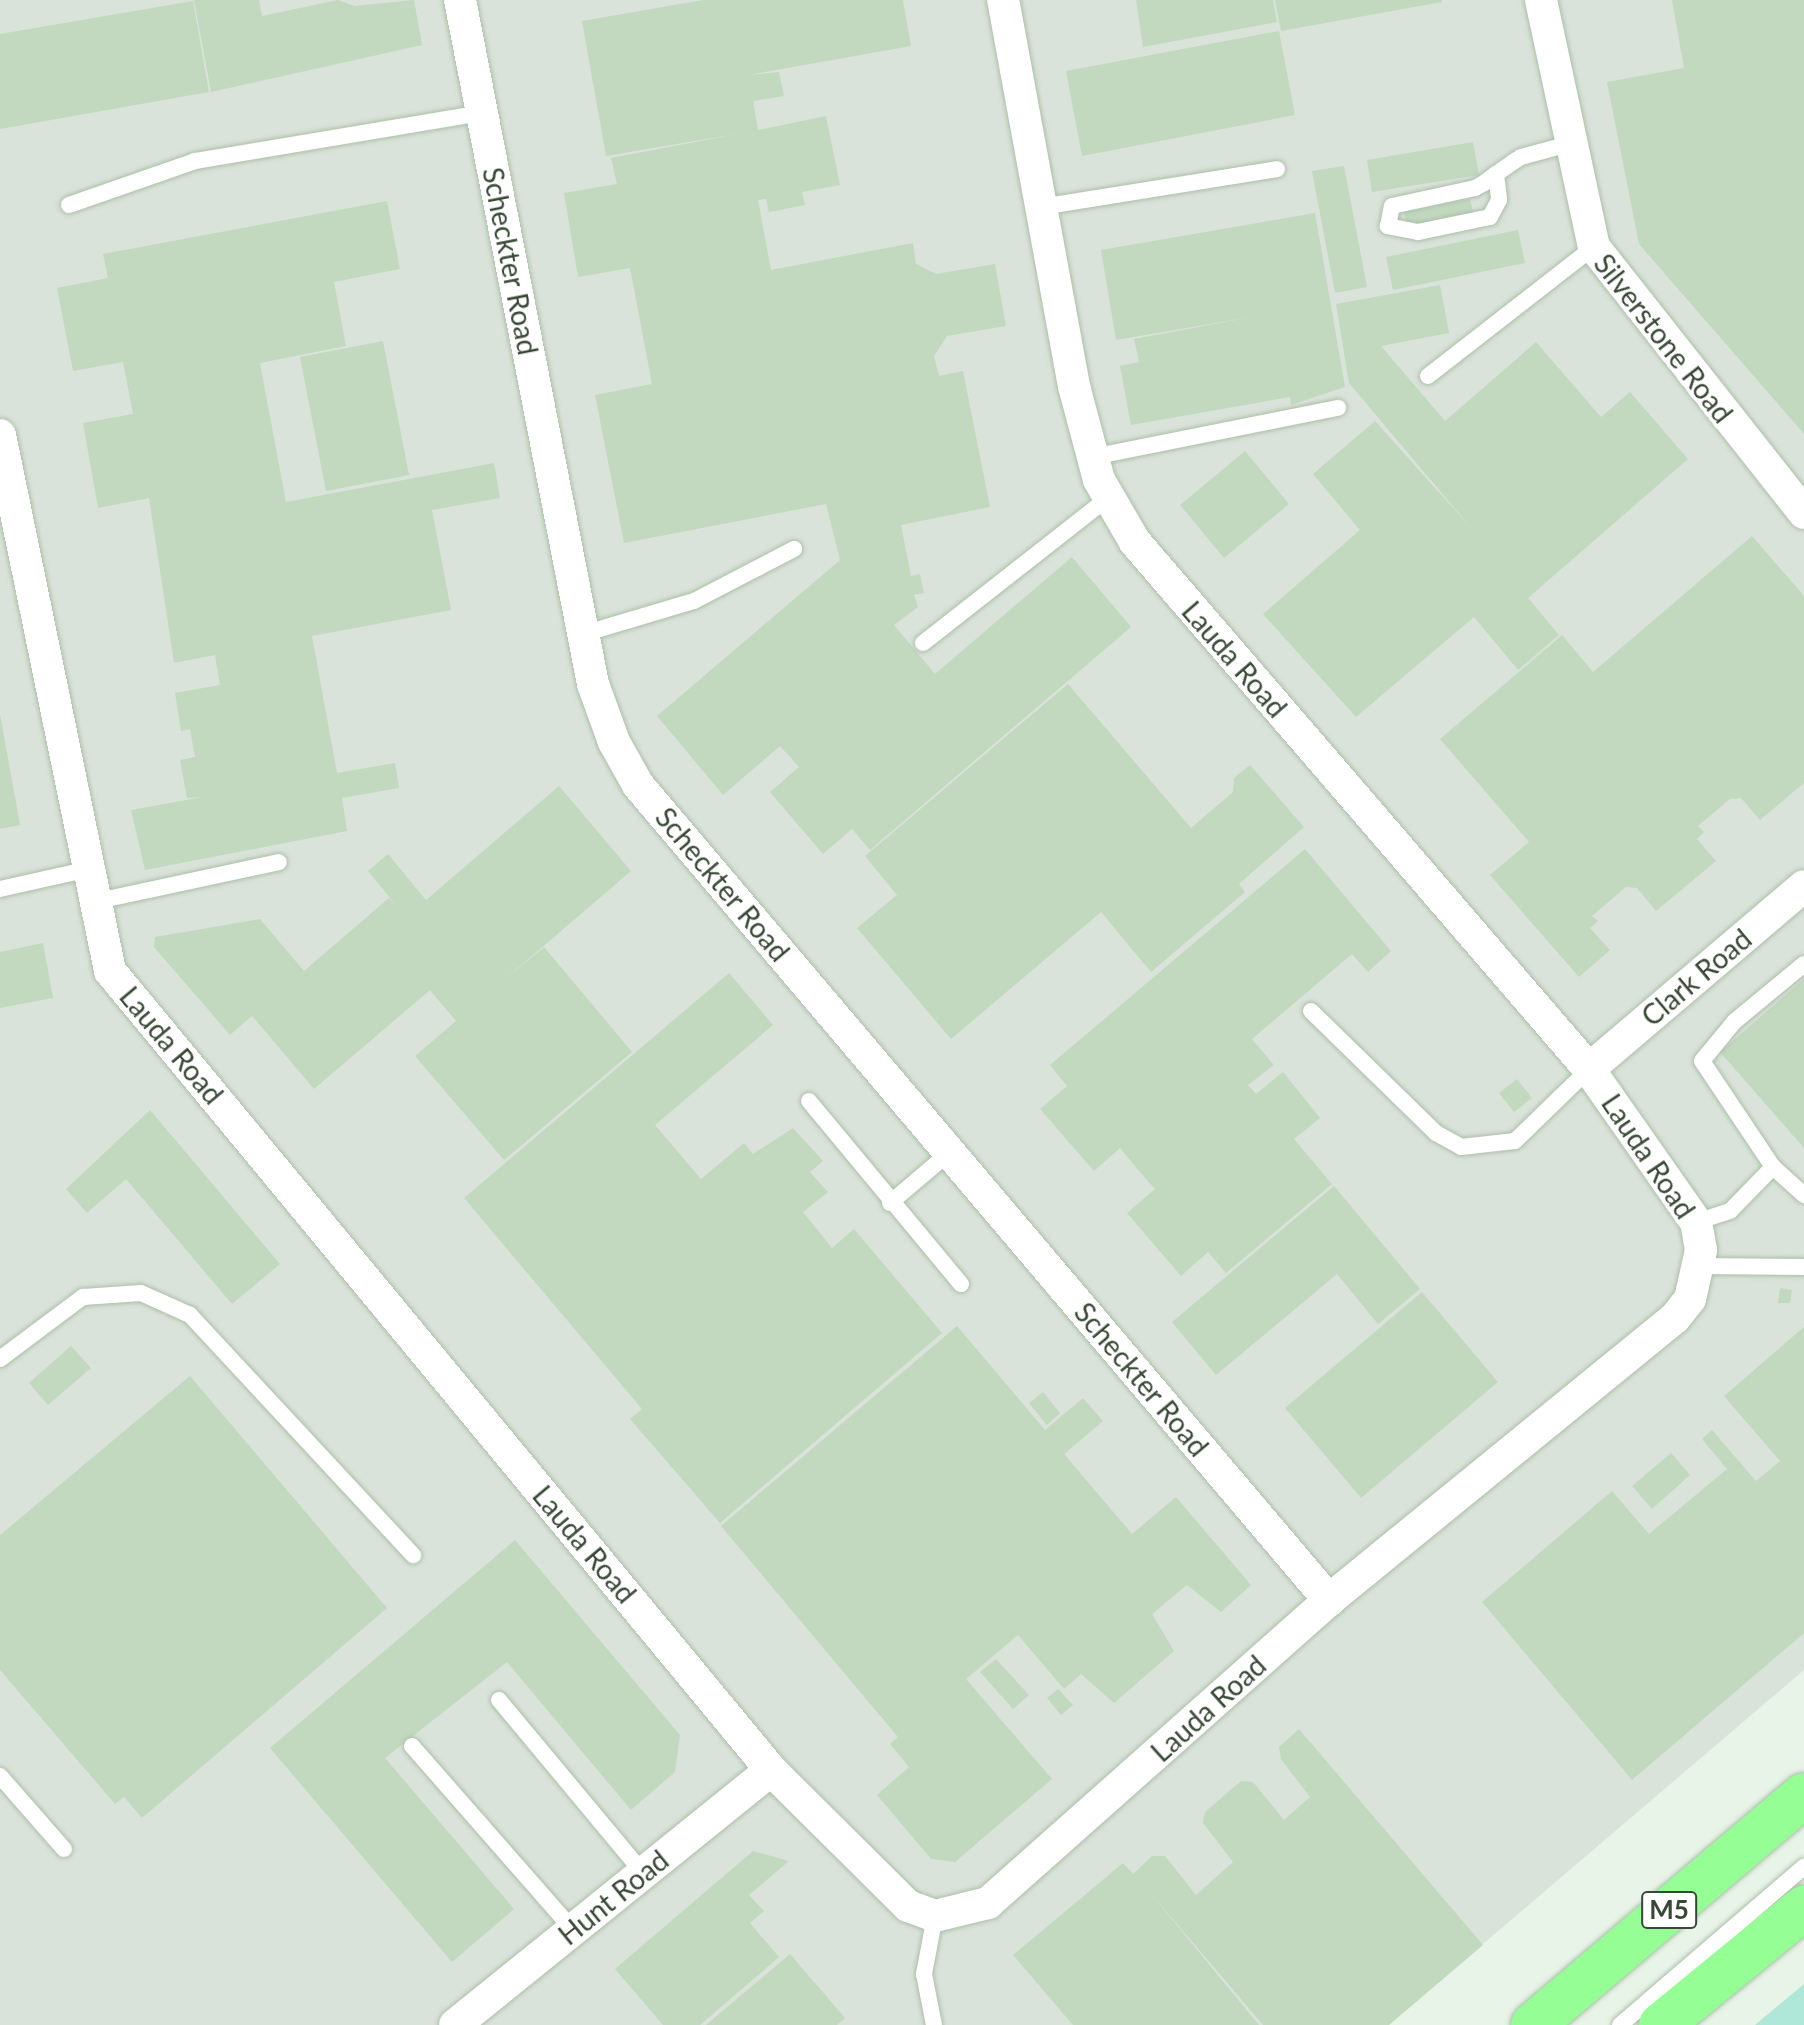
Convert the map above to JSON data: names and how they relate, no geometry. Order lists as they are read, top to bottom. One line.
{"streets":{"main road":["M5"],"street":["Scheckter Road","Silverstone Road","Lauda Road","Clark Road","Hunt Road"]},"crossings":[["Scheckter Road","Lauda Road"],["Lauda Road","Clark Road"],["Lauda Road","Hunt Road"]]}
